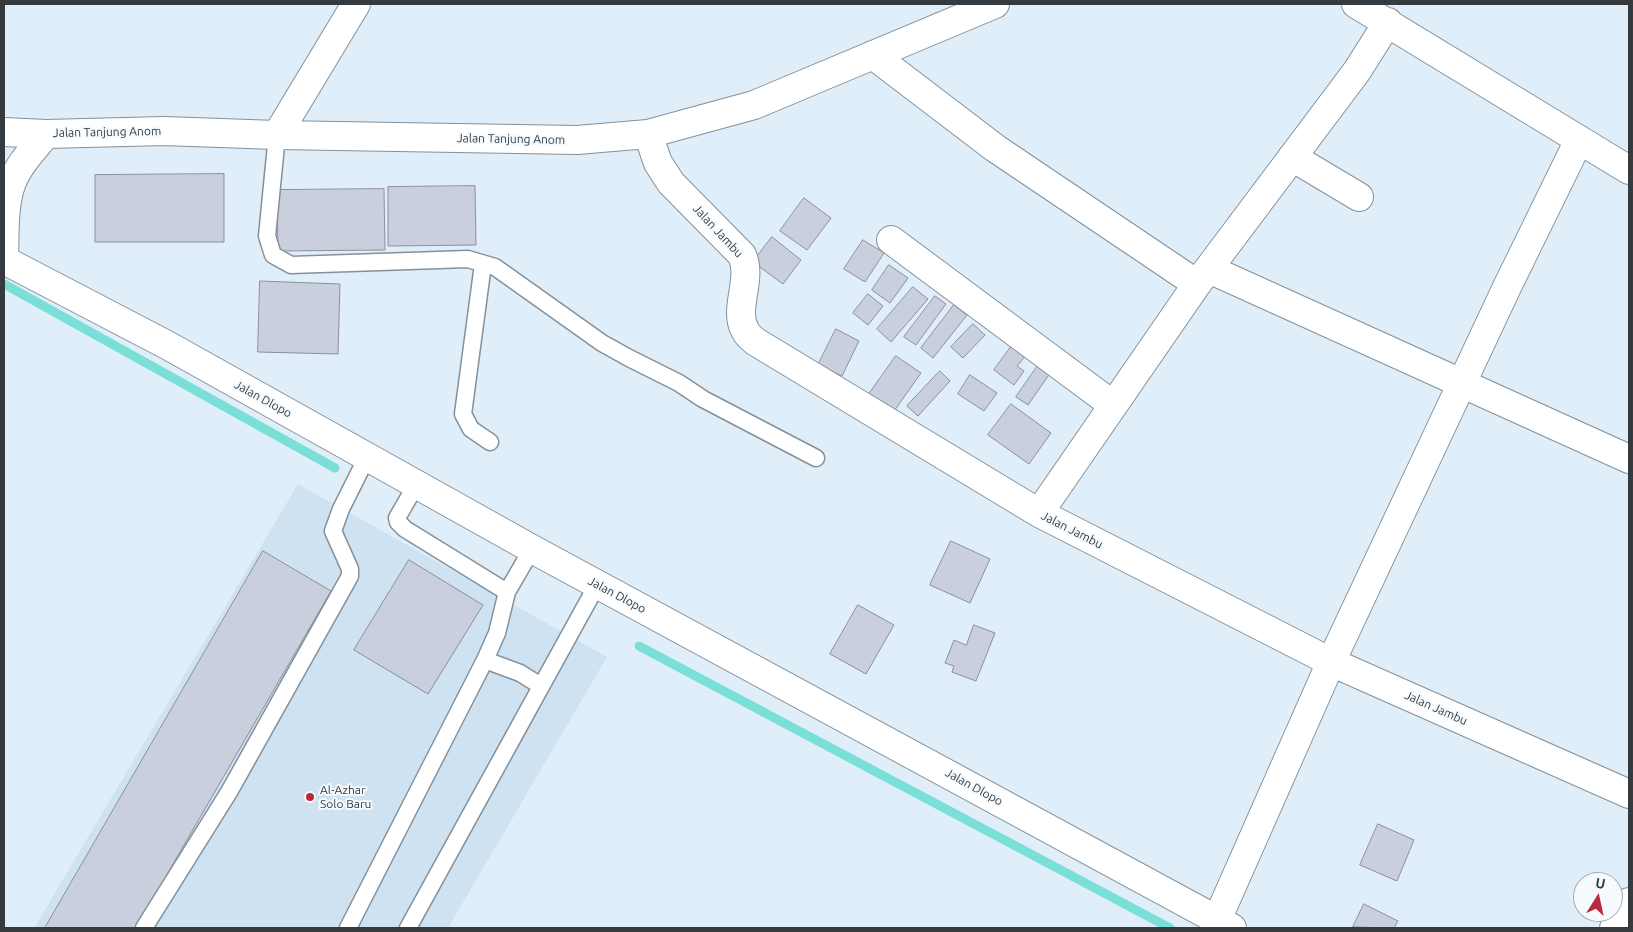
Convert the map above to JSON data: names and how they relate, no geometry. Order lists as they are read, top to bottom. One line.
{"streets":{"street":["Jalan Tanjung Anom","Jalan Jambu","Jalan Dlopo"]},"crossings":[["Jalan Tanjung Anom","Jalan Jambu"]],"places":["Al-Azhar Solo Baru"],"north":"top"}
